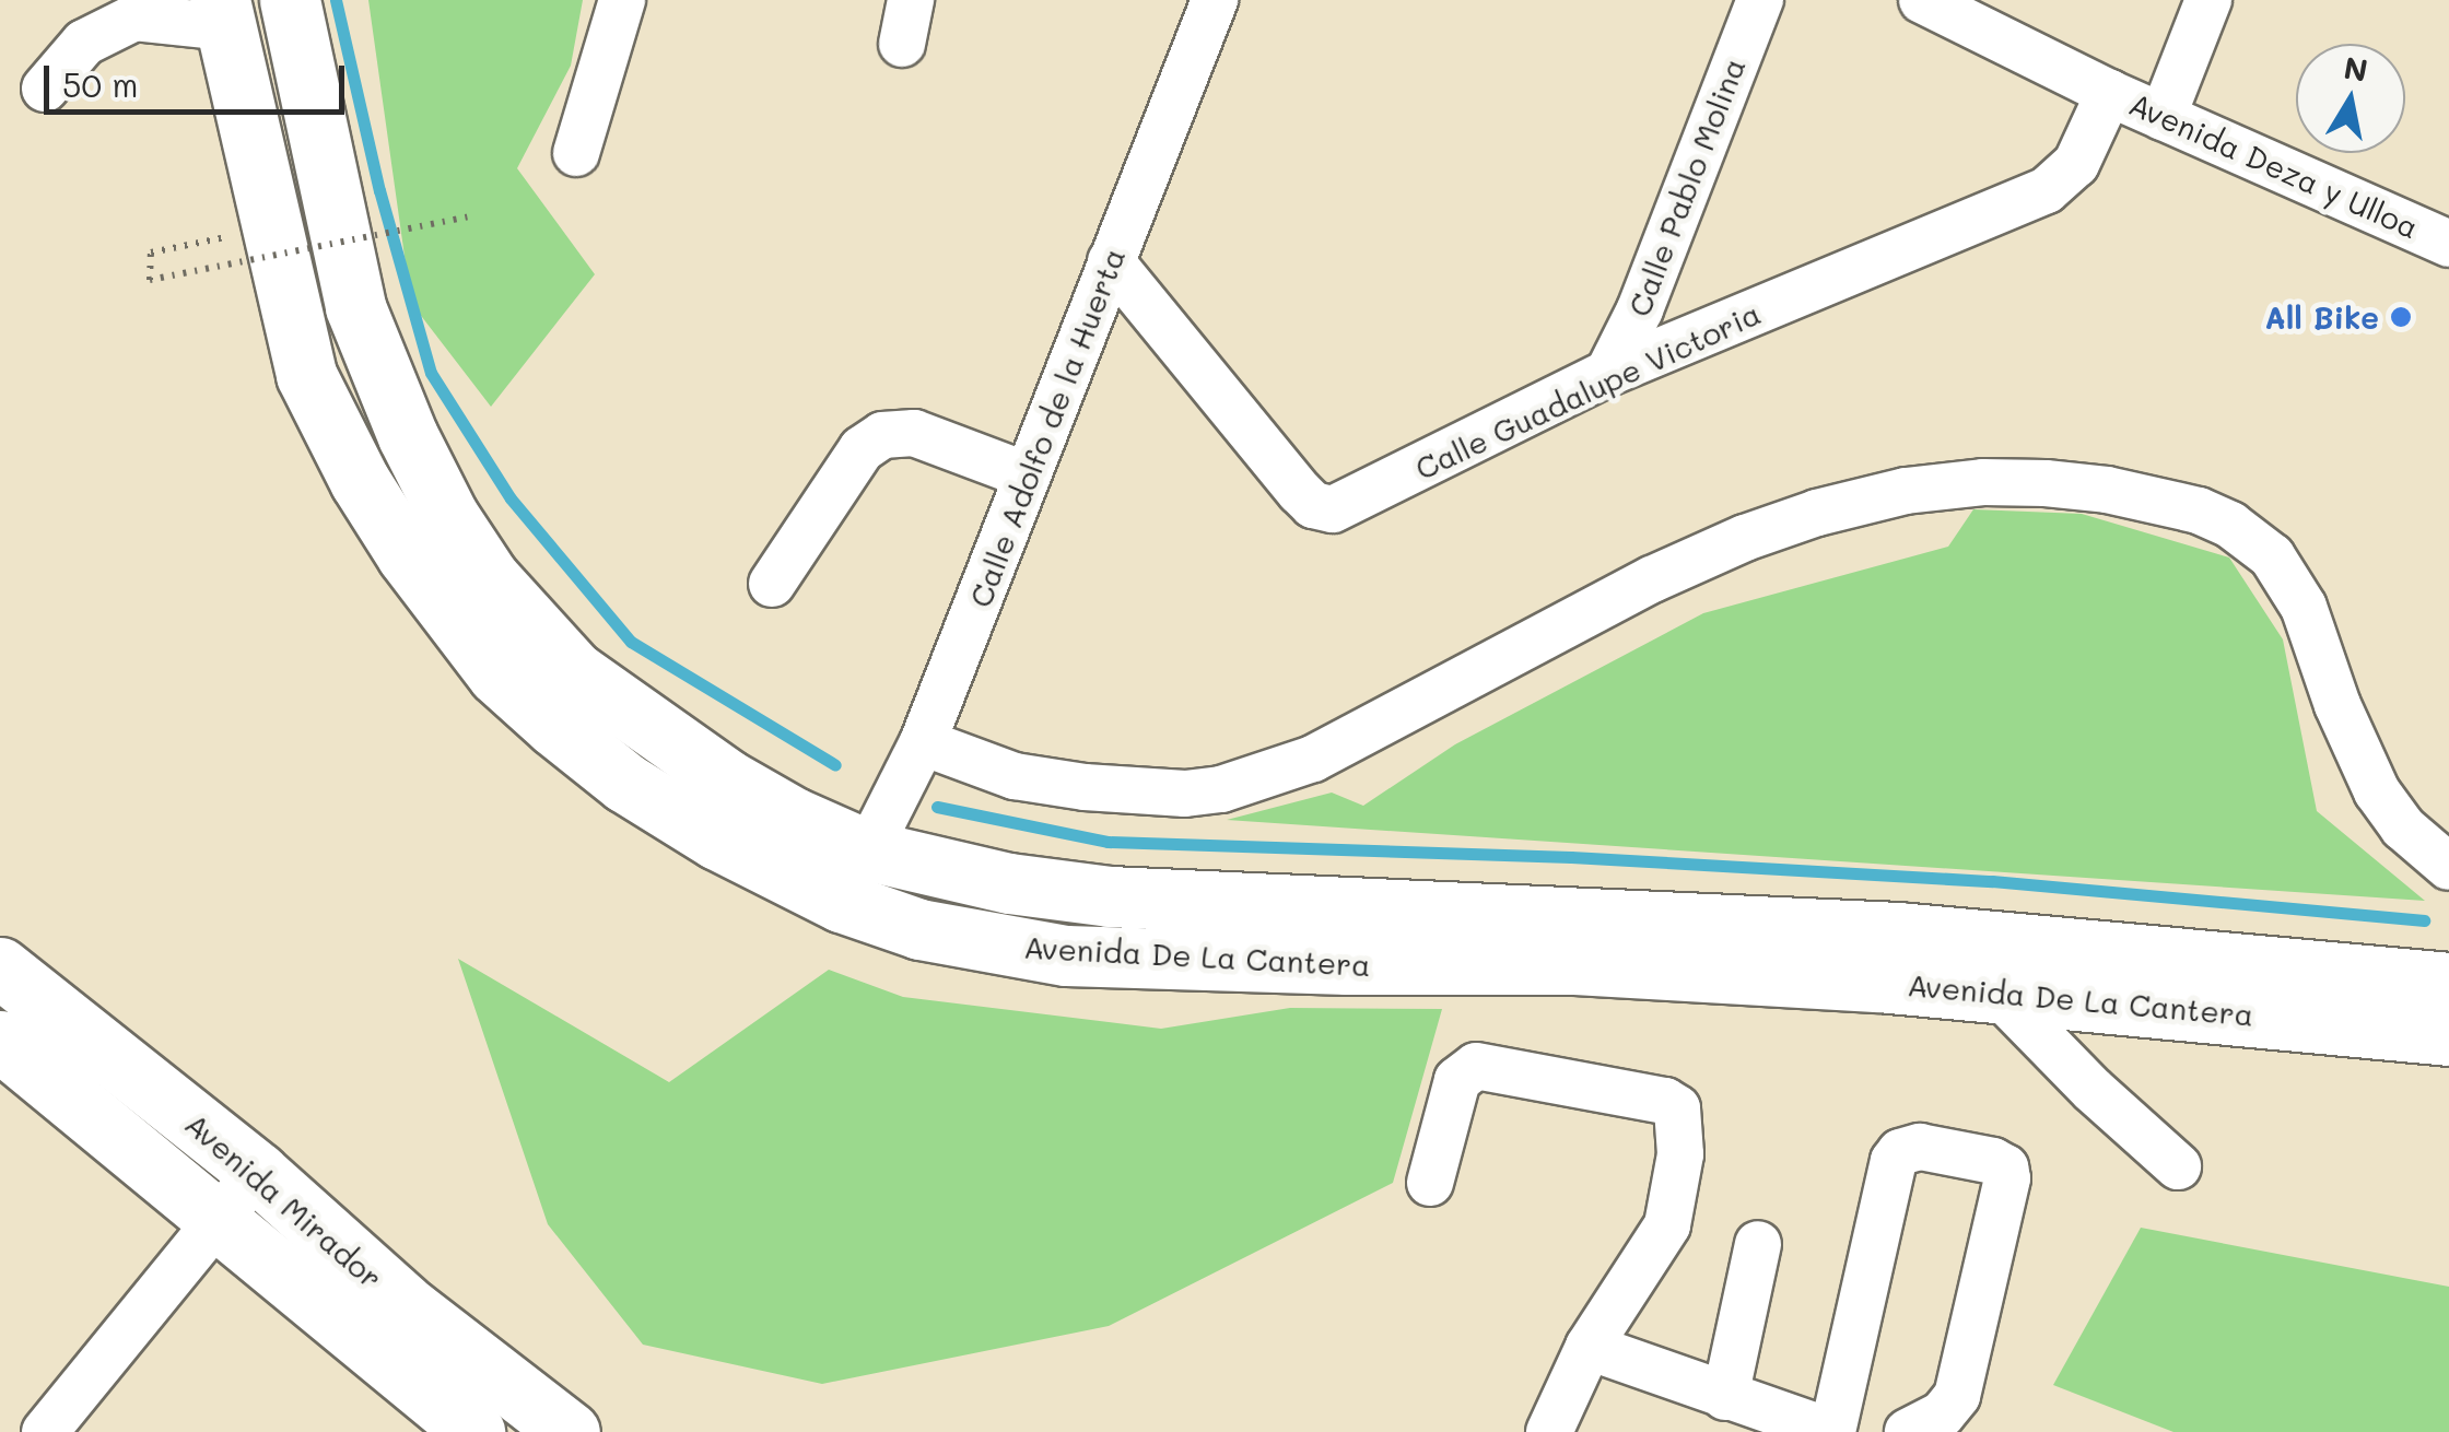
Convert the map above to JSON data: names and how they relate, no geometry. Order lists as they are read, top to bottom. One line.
{"streets":{"main road":["Avenida De La Cantera","Avenida Mirador"],"street":["Avenida Deza y Ulloa","Calle Pablo Molina","Calle Guadalupe Victoria","Calle Adolfo de la Huerta"]},"crossings":[["Avenida Deza y Ulloa","Calle Guadalupe Victoria"],["Calle Pablo Molina","Calle Guadalupe Victoria"],["Calle Guadalupe Victoria","Calle Adolfo de la Huerta"],["Calle Adolfo de la Huerta","Avenida De La Cantera"]],"places":["All Bike"],"scale_bar":"50 m","north":"top"}
